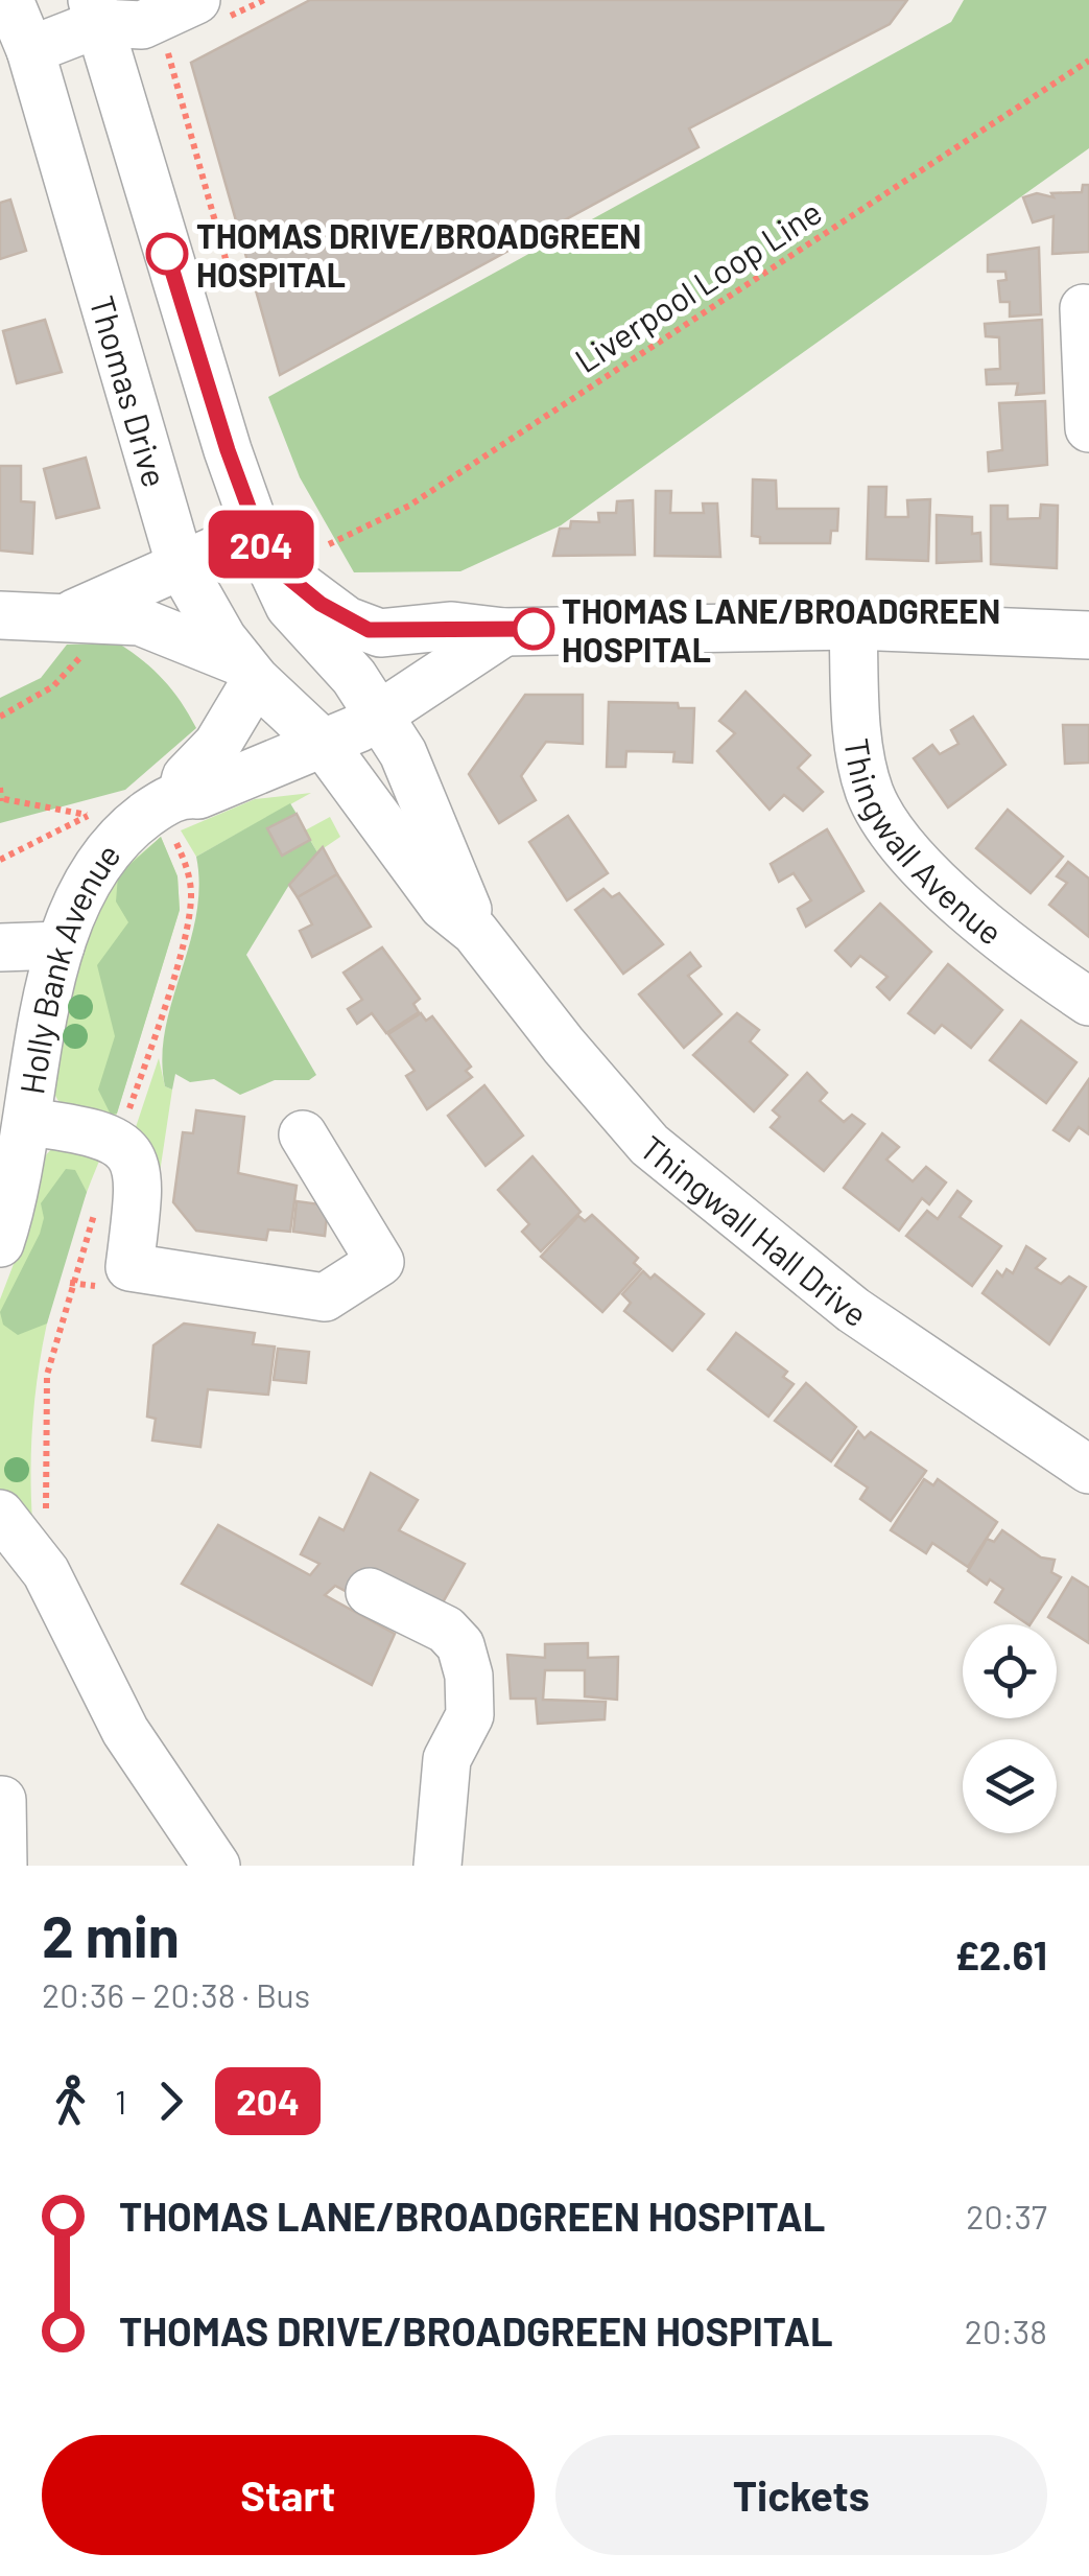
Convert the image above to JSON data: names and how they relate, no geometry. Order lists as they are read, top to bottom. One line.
{"streets":{"street":["Thomas Drive","Thingwall Avenue","Holly Bank Avenue","Thingwall Hall Drive"],"path":["Liverpool Loop Line"]},"crossings":[["Thomas Drive","Holly Bank Avenue"],["Thomas Drive","Thingwall Hall Drive"],["Holly Bank Avenue","Thingwall Hall Drive"]],"places":["THOMAS DRIVE/BROADGREEN HOSPITAL","THOMAS LANE/BROADGREEN HOSPITAL"],"lines":["bus line 204"],"page":{"on_map":"204","heading":["2 min","20:36 – 20:38 · Bus","£2.61"],"legs":["1","204"],"list":[{"name":"THOMAS LANE/BROADGREEN HOSPITAL","value":"20:37"},{"name":"THOMAS DRIVE/BROADGREEN HOSPITAL","value":"20:38"}],"buttons":["Start","Tickets"]}}
